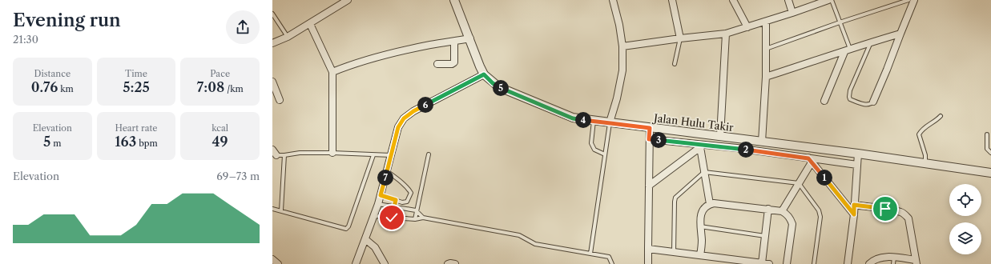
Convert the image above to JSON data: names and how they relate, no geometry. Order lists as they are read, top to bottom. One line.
{"streets":{"street":["Jalan Hulu Takir"]},"page":{"heading":["Evening run","21:30"],"stats":[["Distance","0.76 km"],["Time","5:25"],["Pace","7:08 /km"],["Elevation","5 m"],["Heart rate","163 bpm"],["kcal","49"]],"pins":["5","6","4","3","2","1","7"],"chart":["Elevation","69–73 m"]}}
